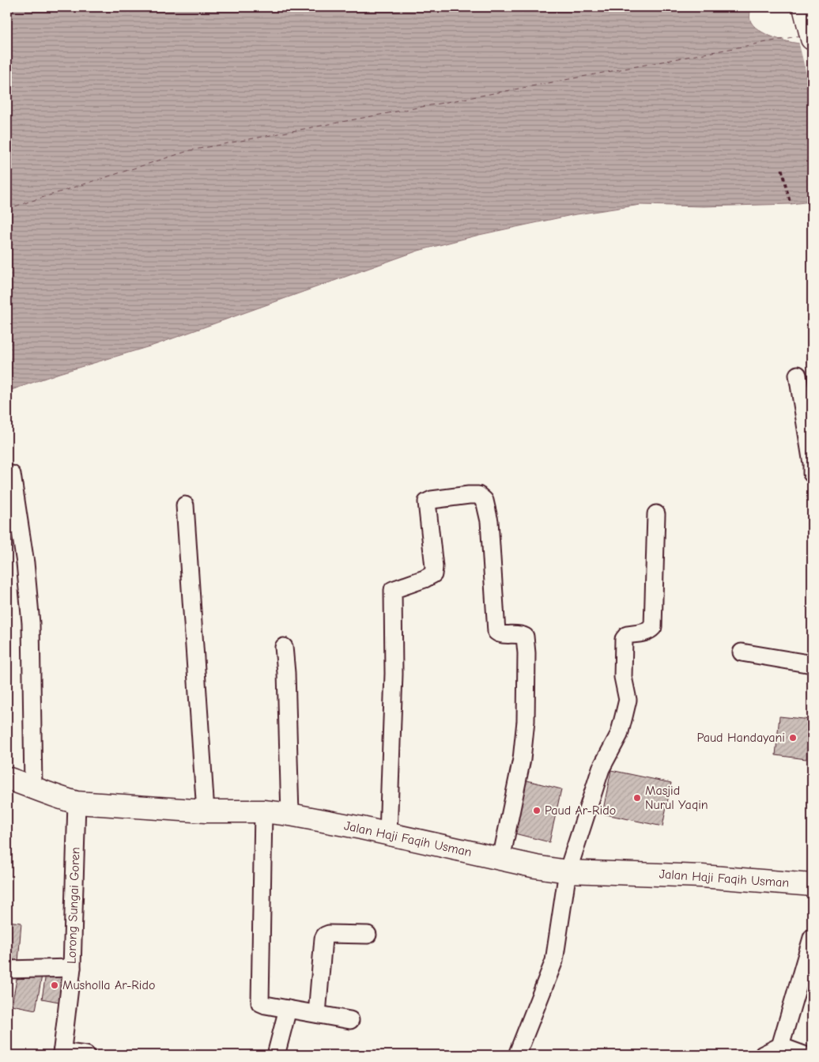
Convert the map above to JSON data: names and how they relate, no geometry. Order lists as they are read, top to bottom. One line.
{"streets":{"street":["Jalan Haji Faqih Usman","Lorong Sungai Goren"]},"crossings":[["Jalan Haji Faqih Usman","Lorong Sungai Goren"]],"places":["Paud Handayani","Masjid Nurul Yaqin","Paud Ar-Rido","Musholla Ar-Rido"]}
